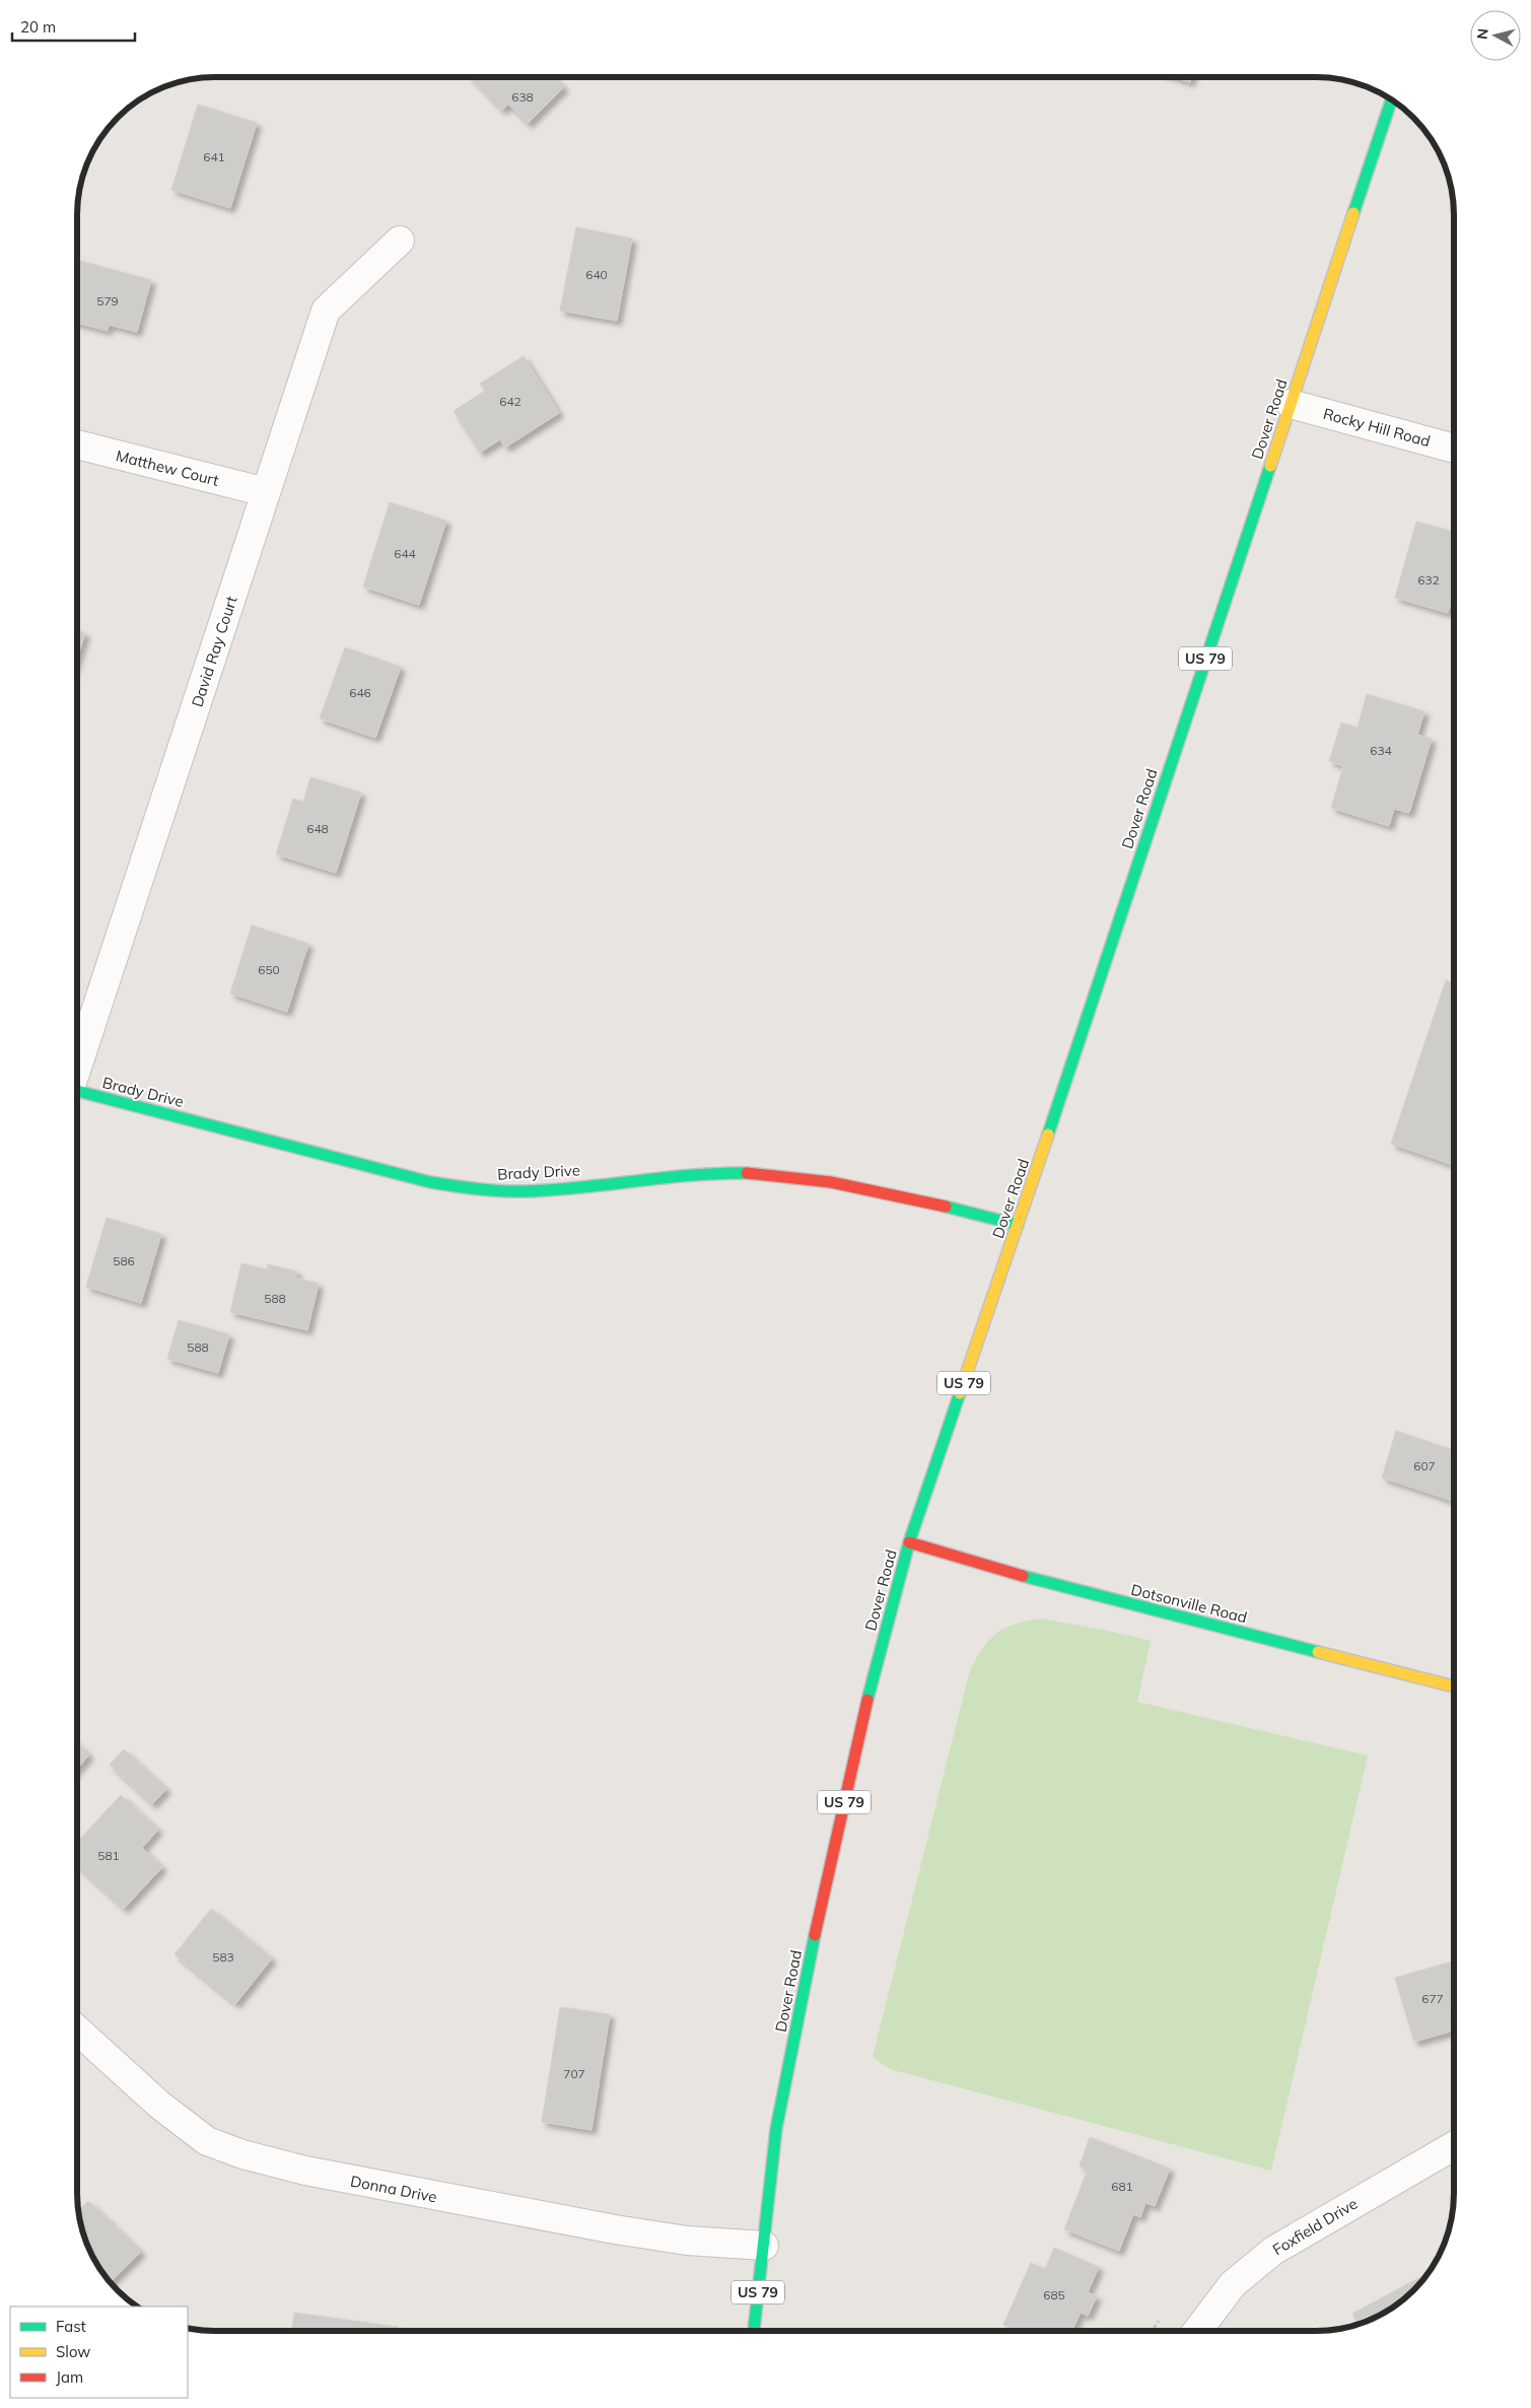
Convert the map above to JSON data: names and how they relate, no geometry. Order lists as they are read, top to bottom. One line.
{"streets":{"main road":["Dover Road","US 79","Brady Drive","Dotsonville Road"],"street":["Rocky Hill Road","Matthew Court","David Ray Court","Donna Drive","Foxfield Drive"]},"crossings":[["Dover Road","Rocky Hill Road"],["Dover Road","Brady Drive"],["Dover Road","Dotsonville Road"],["Dover Road","Donna Drive"],["Matthew Court","David Ray Court"]],"house_numbers":["638","641","640","579","642","644","632","646","634","648","650","586","588","588","607","581","583","677","707","681","685"],"legend":["Fast","Slow","Jam"],"scale_bar":"20 m","north":"left"}
